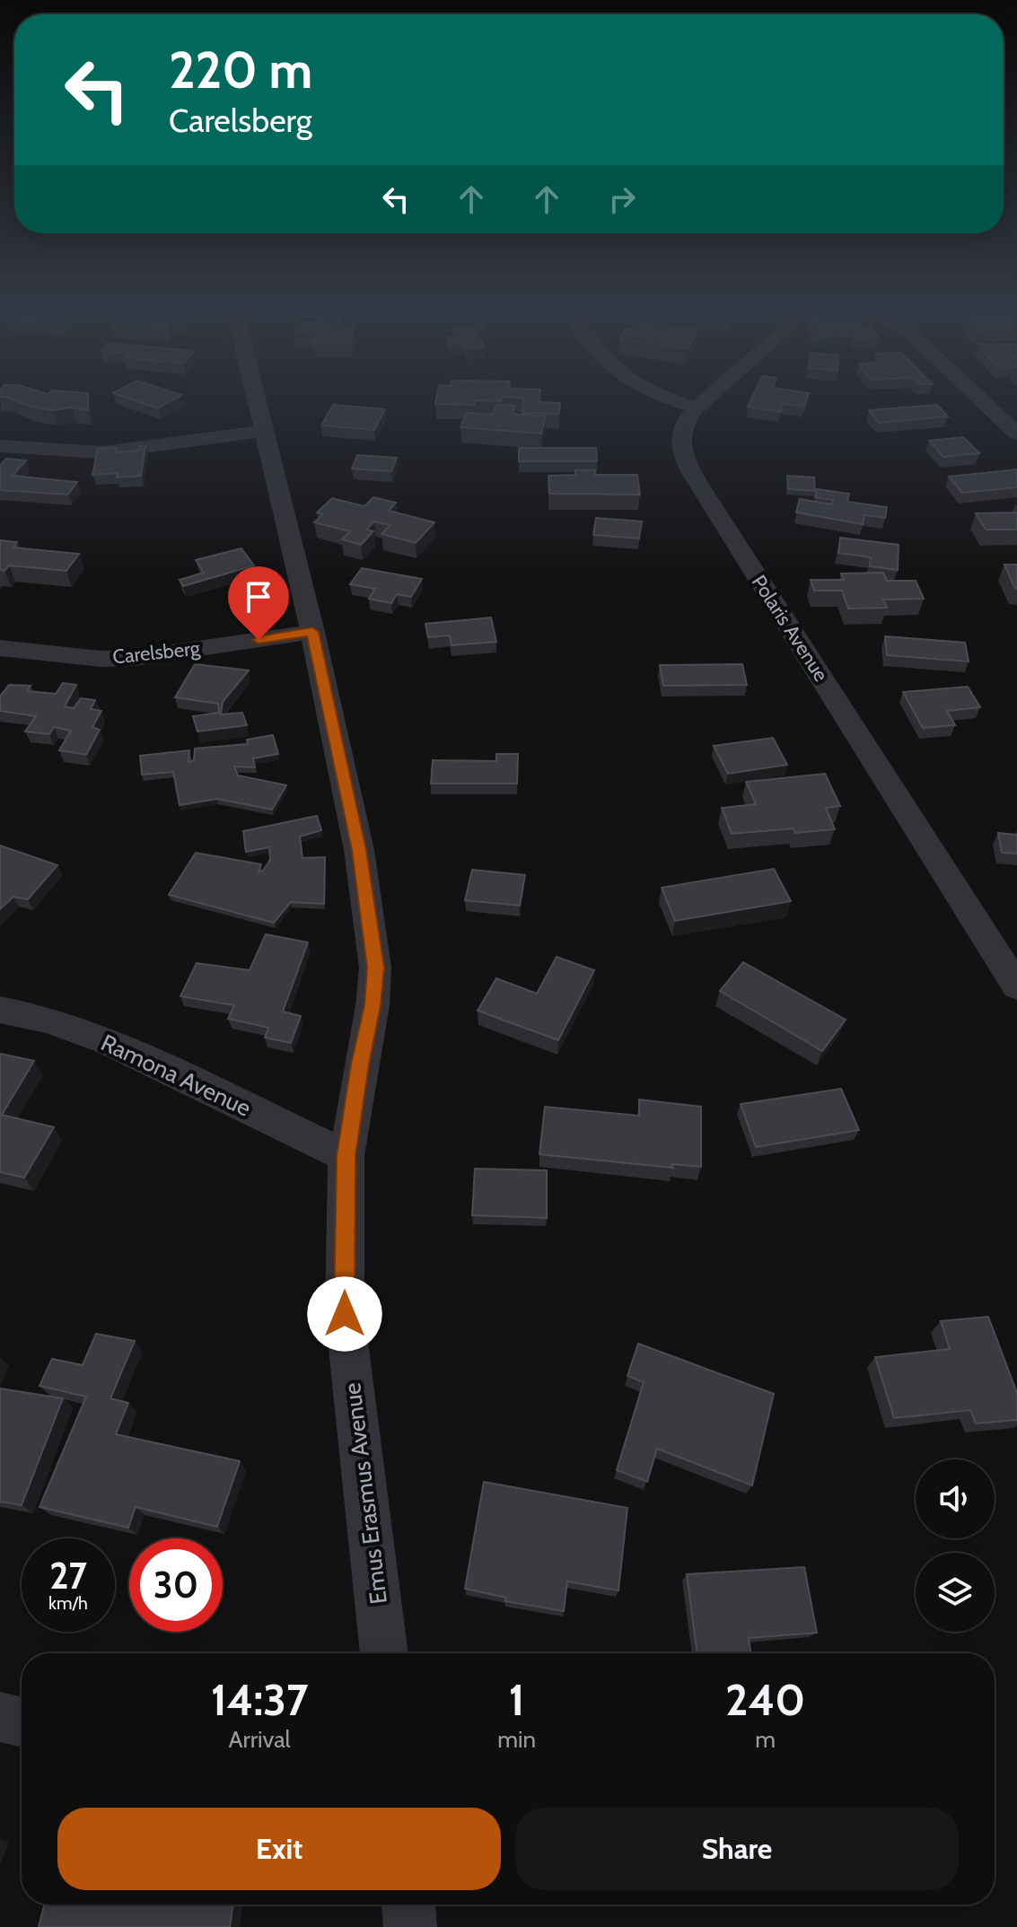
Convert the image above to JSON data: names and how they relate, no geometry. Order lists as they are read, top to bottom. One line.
{"streets":{"street":["Polaris Avenue","Carelsberg","Ramona Avenue","Emus Erasmus Avenue"]},"crossings":[["Carelsberg","Emus Erasmus Avenue"],["Ramona Avenue","Emus Erasmus Avenue"]],"page":{"turn":["220 m","Carelsberg"],"speed":"27 km/h","limit":"30","eta":["14:37","Arrival","1","min","240","m"],"buttons":["Exit","Share"]}}
